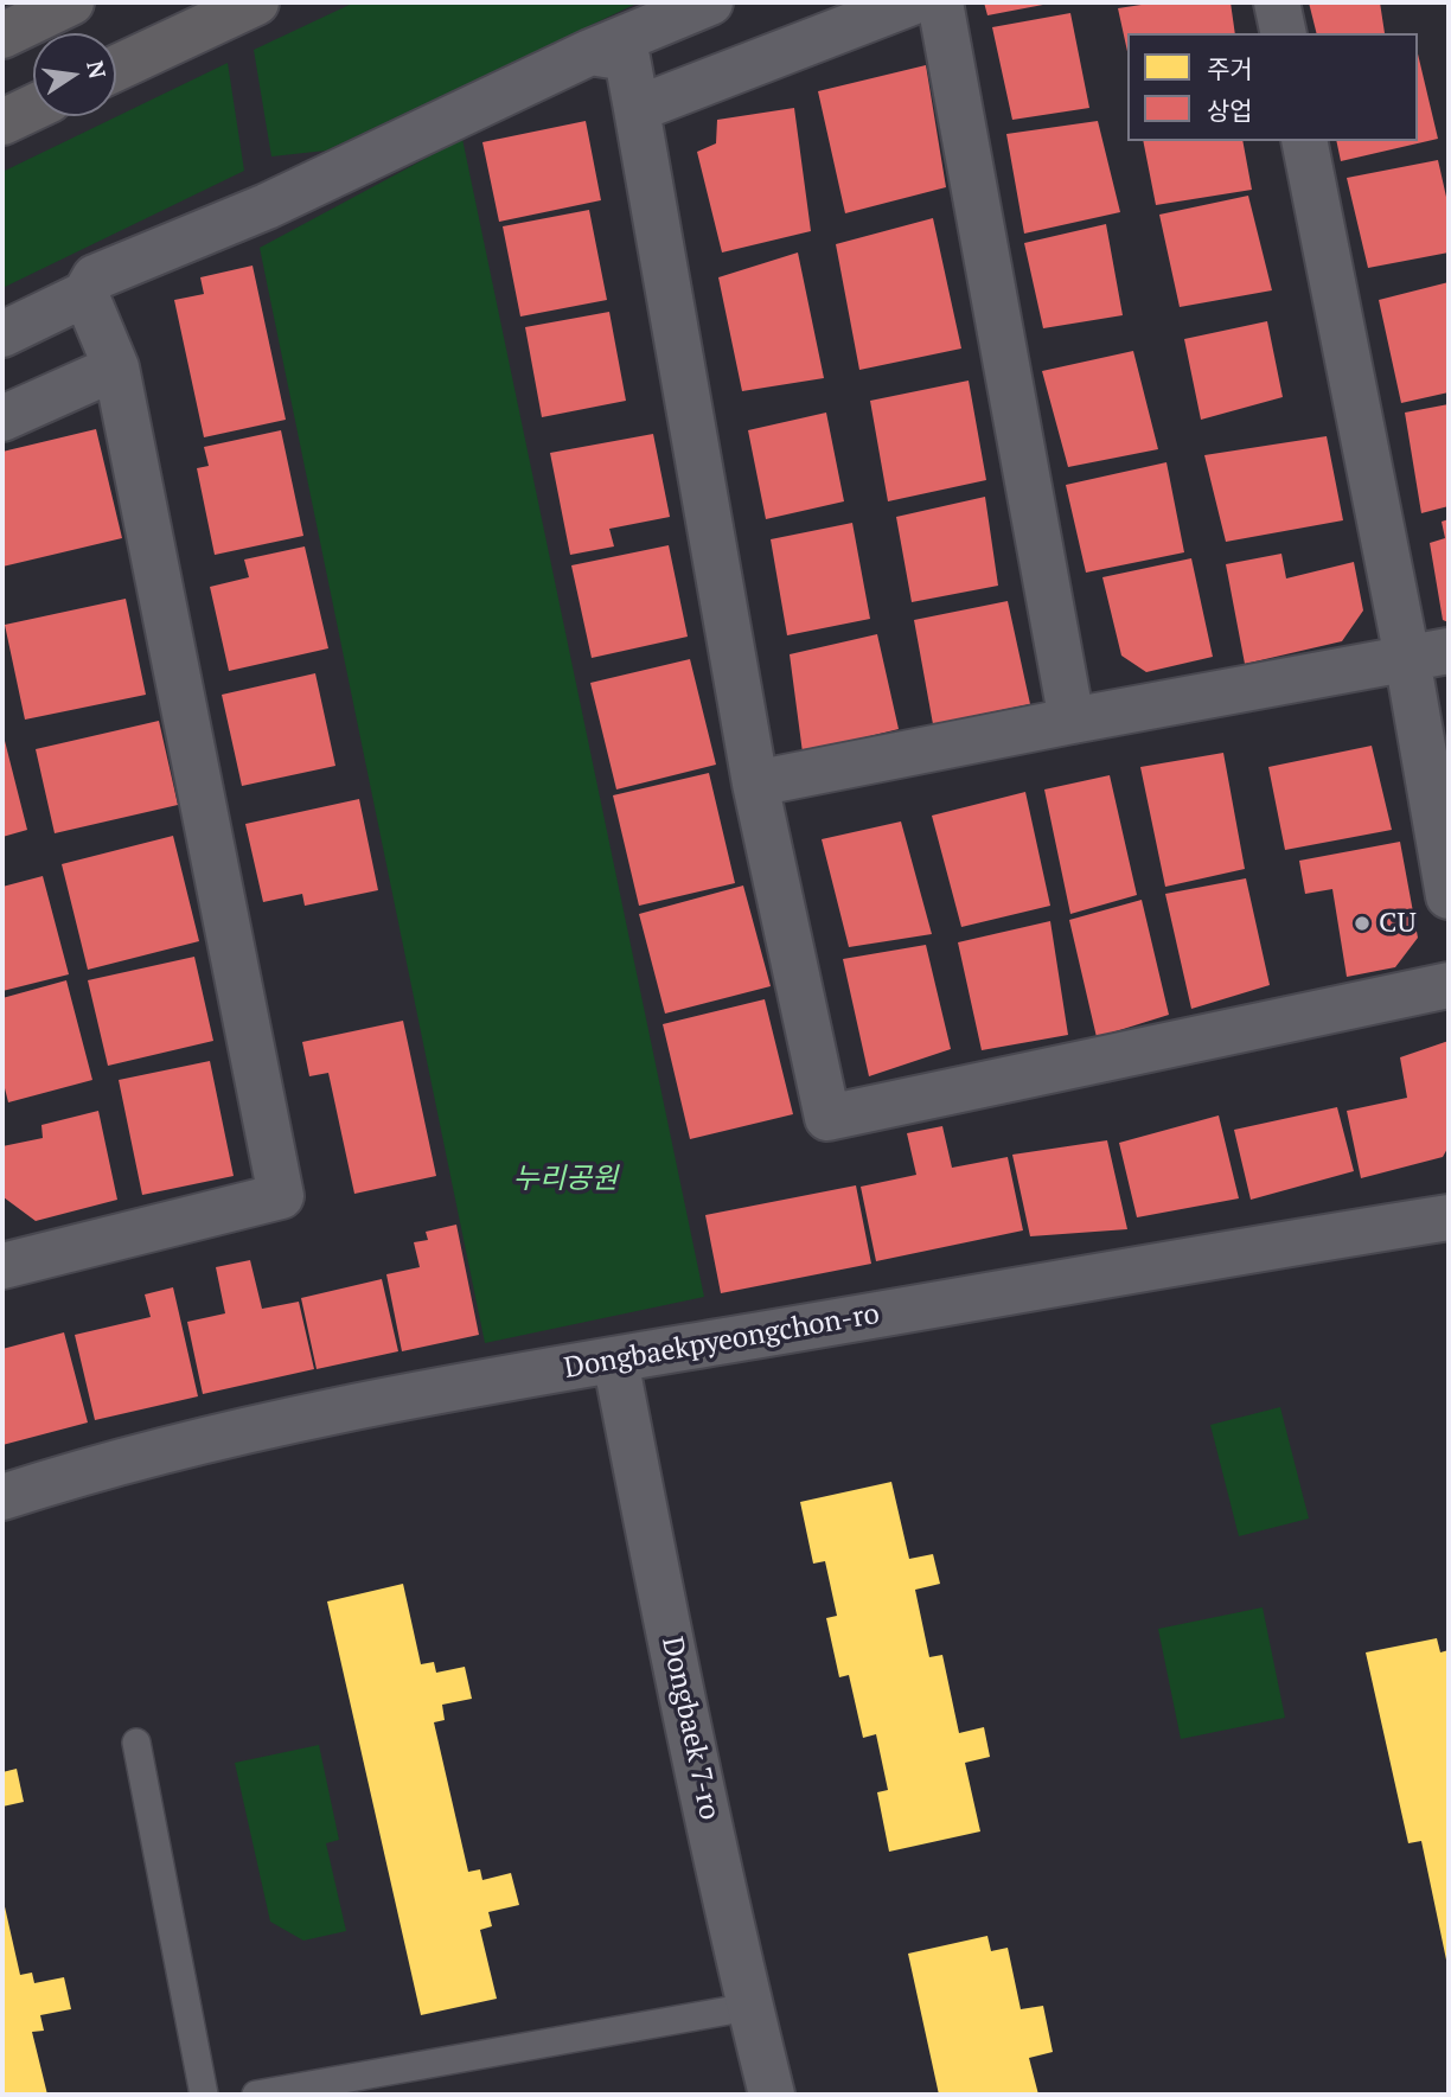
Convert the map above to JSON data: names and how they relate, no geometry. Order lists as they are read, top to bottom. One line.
{"streets":{"street":["Dongbaekpyeongchon-ro","Dongbaek 7-ro"]},"crossings":[["Dongbaekpyeongchon-ro","Dongbaek 7-ro"]],"parks":["누리공원"],"places":["CU"],"legend":["주거","상업"],"north":"right"}
